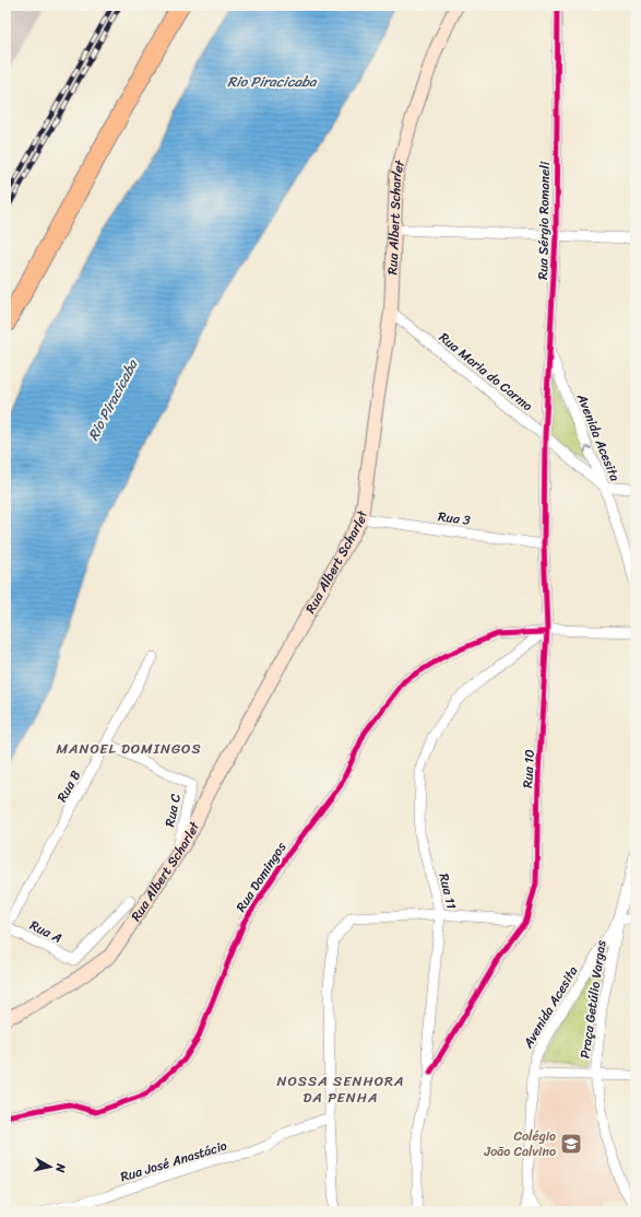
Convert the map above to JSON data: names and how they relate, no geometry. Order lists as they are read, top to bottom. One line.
{"streets":{"main road":["Rua Albert Scharlet"],"street":["Rua Sérgio Romaneli","Rua Maria do Carmo","Avenida Acesita","Rua 3","Rua 10","Rua B","Rua C","Rua Domingos","Rua 11","Rua A","Praça Getúlio Vargas","Rua José Anastácio"]},"crossings":[["Rua Albert Scharlet","Rua Maria do Carmo"],["Rua Albert Scharlet","Rua 3"],["Rua Albert Scharlet","Rua C"],["Rua Sérgio Romaneli","Rua Maria do Carmo"],["Rua Sérgio Romaneli","Avenida Acesita"],["Rua Sérgio Romaneli","Rua 10"],["Rua Maria do Carmo","Avenida Acesita"],["Rua Maria do Carmo","Rua 10"],["Avenida Acesita","Praça Getúlio Vargas"],["Rua 3","Rua 10"],["Rua 10","Rua Domingos"],["Rua 10","Rua 11"],["Rua B","Rua C"],["Rua B","Rua A"],["Rua Domingos","Rua 11"]],"districts":["MANOEL DOMINGOS","NOSSA SENHORA DA PENHA"],"water":["Rio Piracicaba"],"places":{"school or university":["Colégio João Calvino"]},"north":"right"}
